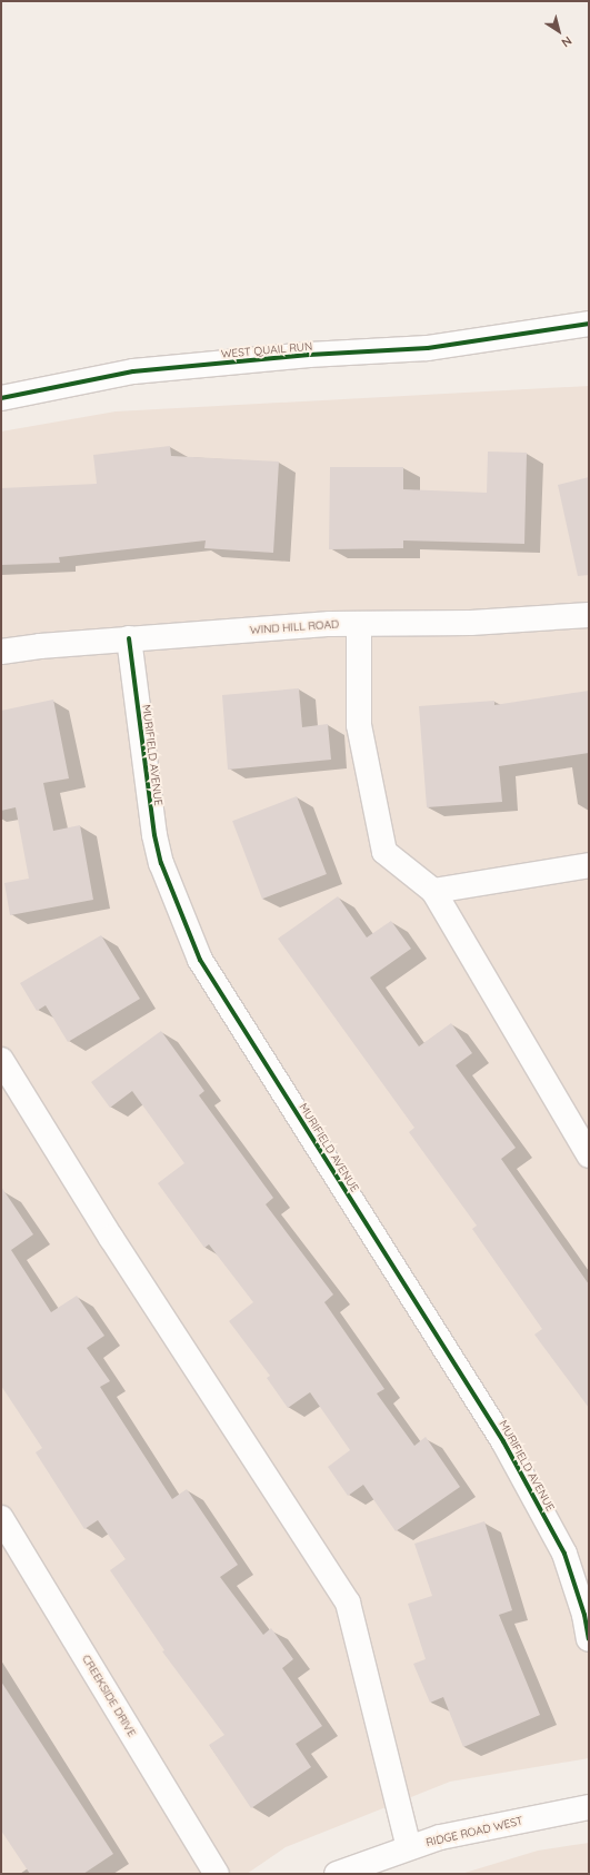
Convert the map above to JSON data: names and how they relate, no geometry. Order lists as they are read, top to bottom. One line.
{"streets":{"street":["WEST QUAIL RUN","WIND HILL ROAD","MURIFIELD AVENUE","CREEKSIDE DRIVE","RIDGE ROAD WEST"]},"crossings":[["WIND HILL ROAD","MURIFIELD AVENUE"]],"north":"bottom right"}
